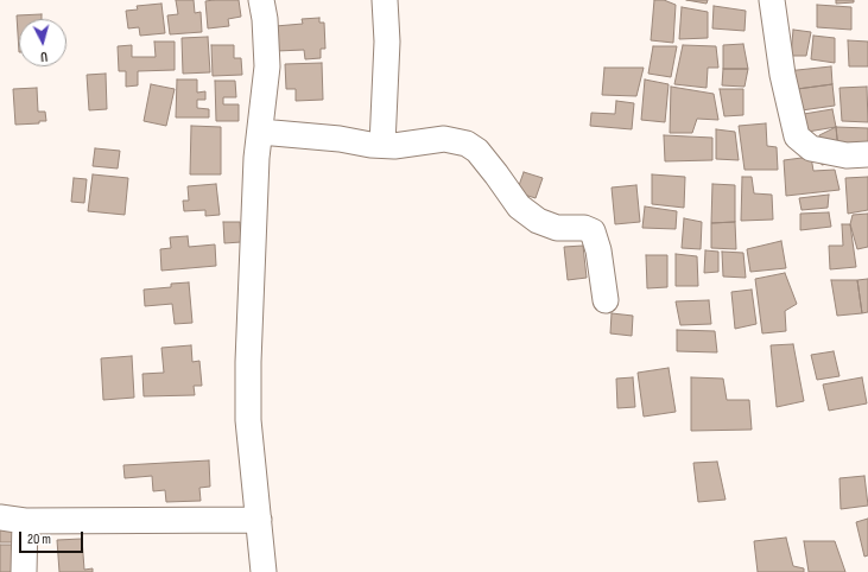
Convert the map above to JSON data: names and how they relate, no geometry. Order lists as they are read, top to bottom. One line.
{"scale_bar":"20 m","north":"bottom"}
